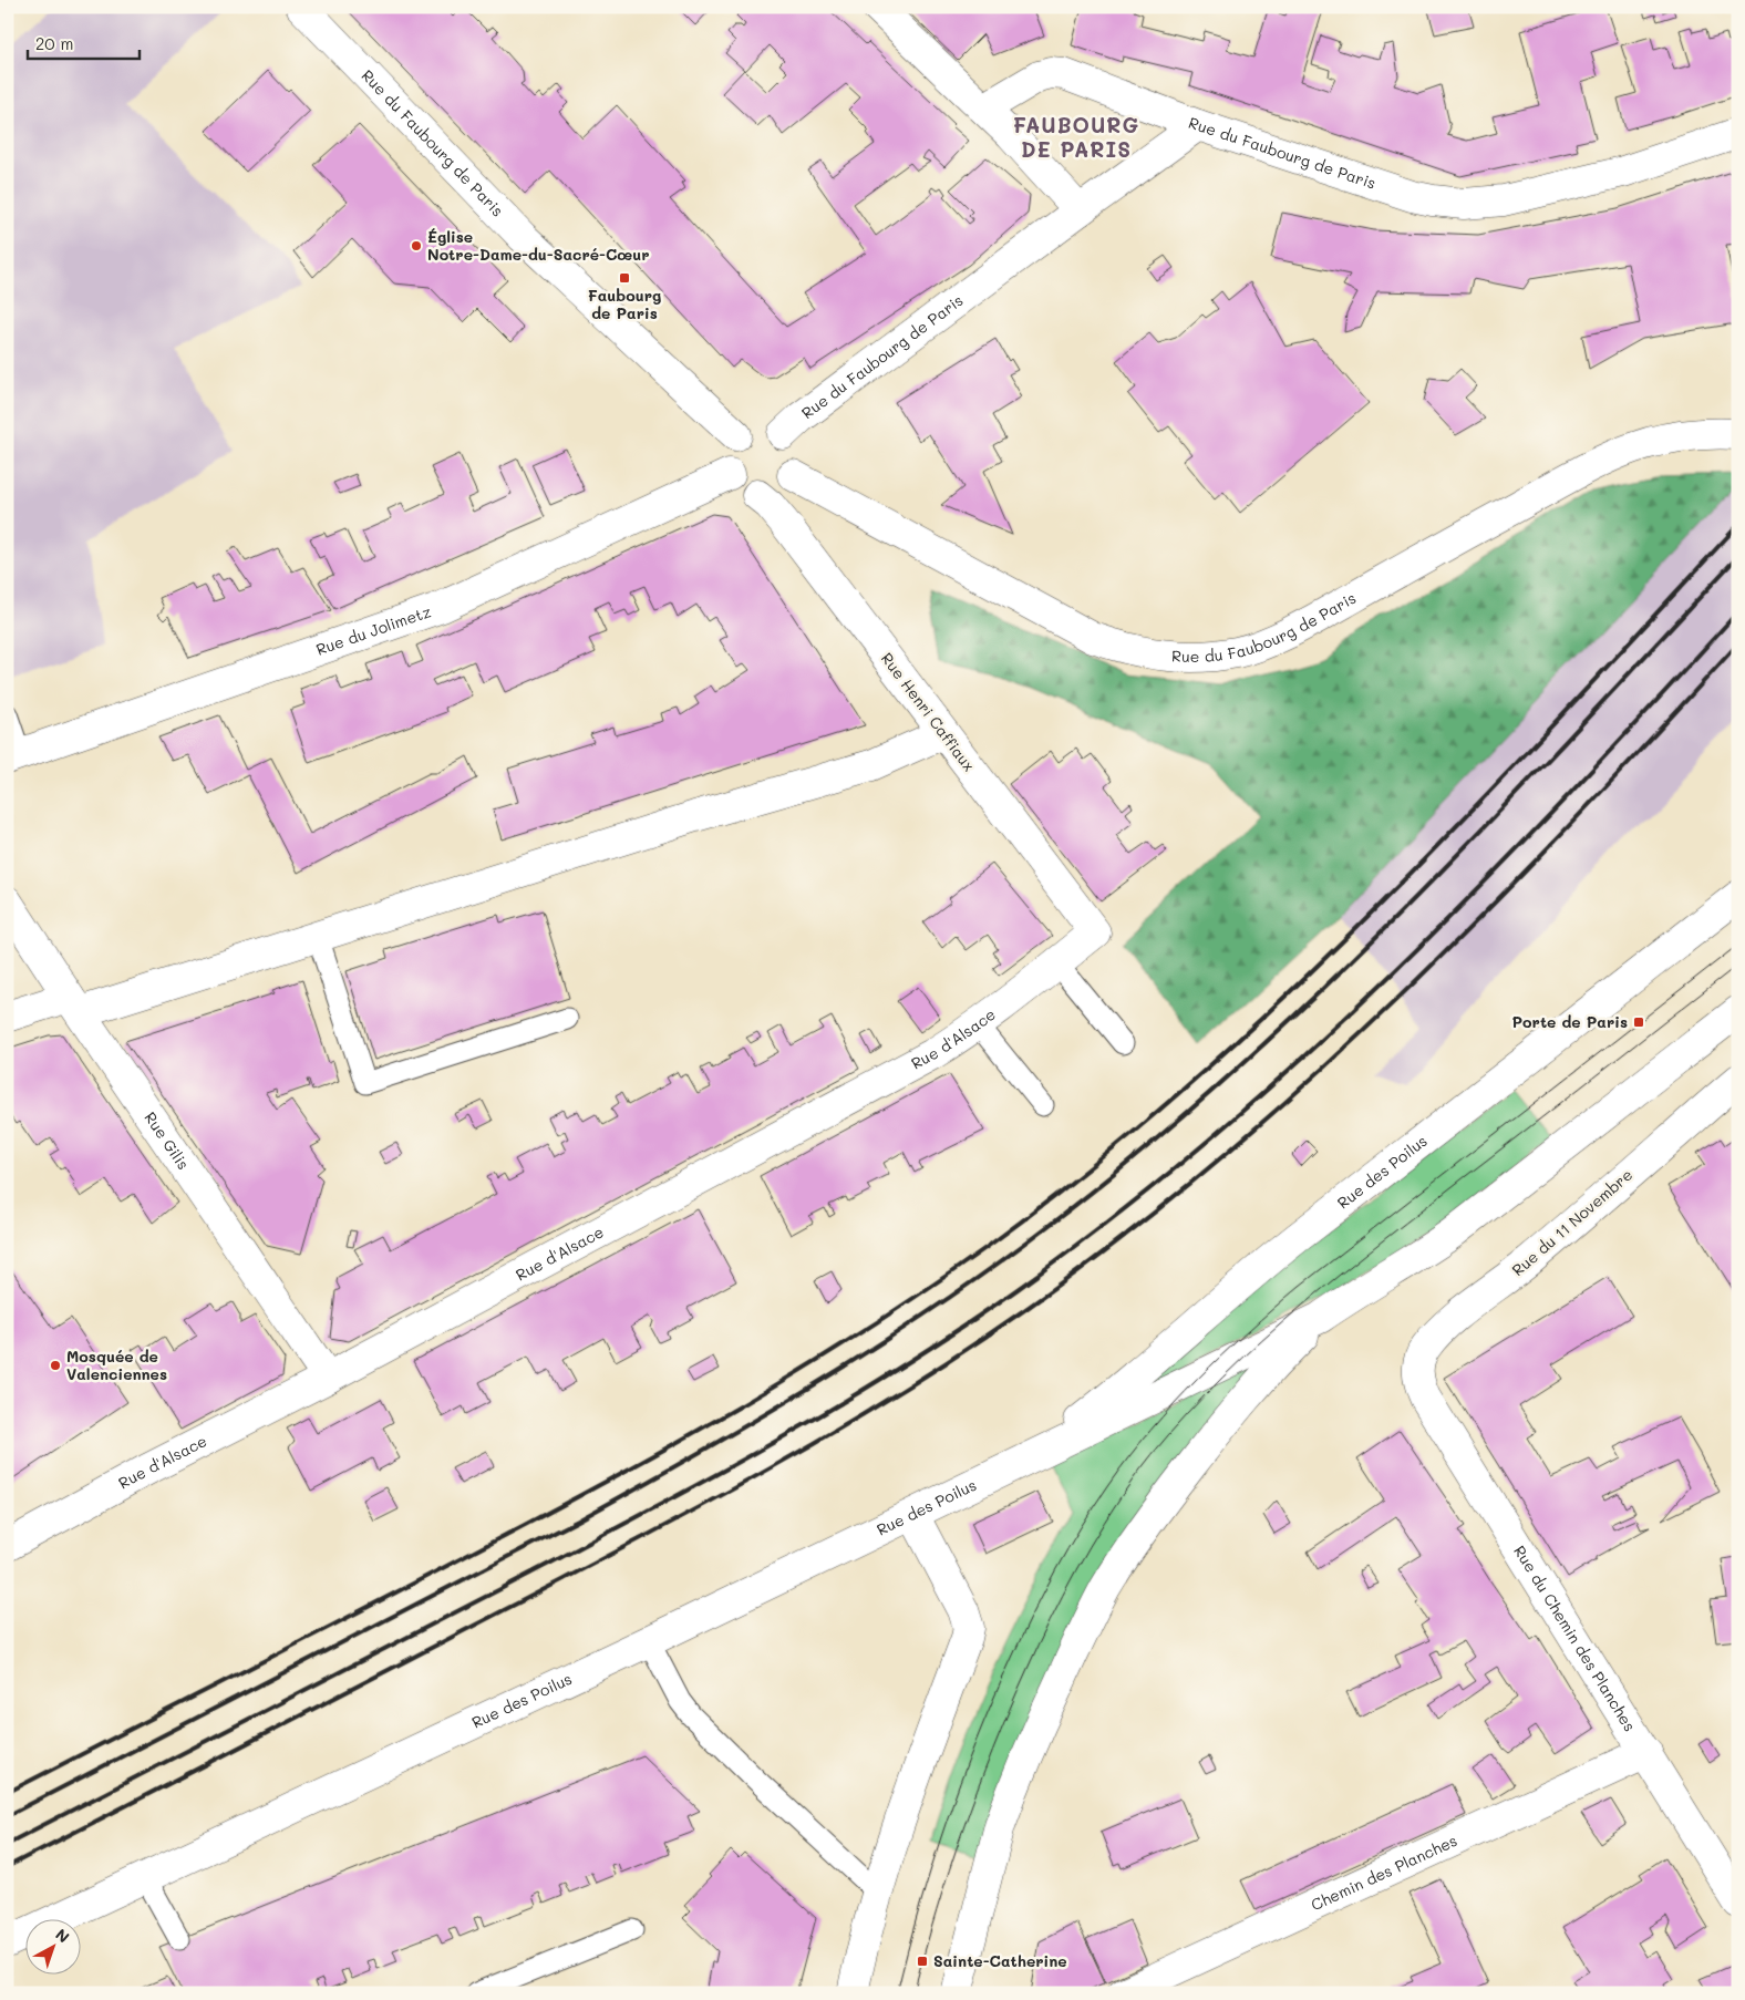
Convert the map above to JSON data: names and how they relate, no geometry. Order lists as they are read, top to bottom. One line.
{"streets":{"street":["Rue du Faubourg de Paris","Rue du Jolimetz","Rue Henri Caffiaux","Rue d'Alsace","Rue Gilis","Rue des Poilus","Rue du 11 Novembre","Rue du Chemin des Planches","Chemin des Planches"]},"crossings":[["Rue du Faubourg de Paris","Rue du Jolimetz"],["Rue du Faubourg de Paris","Rue Henri Caffiaux"],["Rue du Jolimetz","Rue Henri Caffiaux"],["Rue Henri Caffiaux","Rue d'Alsace"],["Rue d'Alsace","Rue Gilis"],["Rue du 11 Novembre","Rue du Chemin des Planches"],["Rue du Chemin des Planches","Chemin des Planches"]],"districts":["FAUBOURG DE PARIS"],"places":{"other":["Église Notre-Dame-du-Sacré-Cœur","Mosquée de Valenciennes"],"transit":["Faubourg de Paris","Porte de Paris","Sainte-Catherine"]},"scale_bar":"20 m","north":"top right"}
